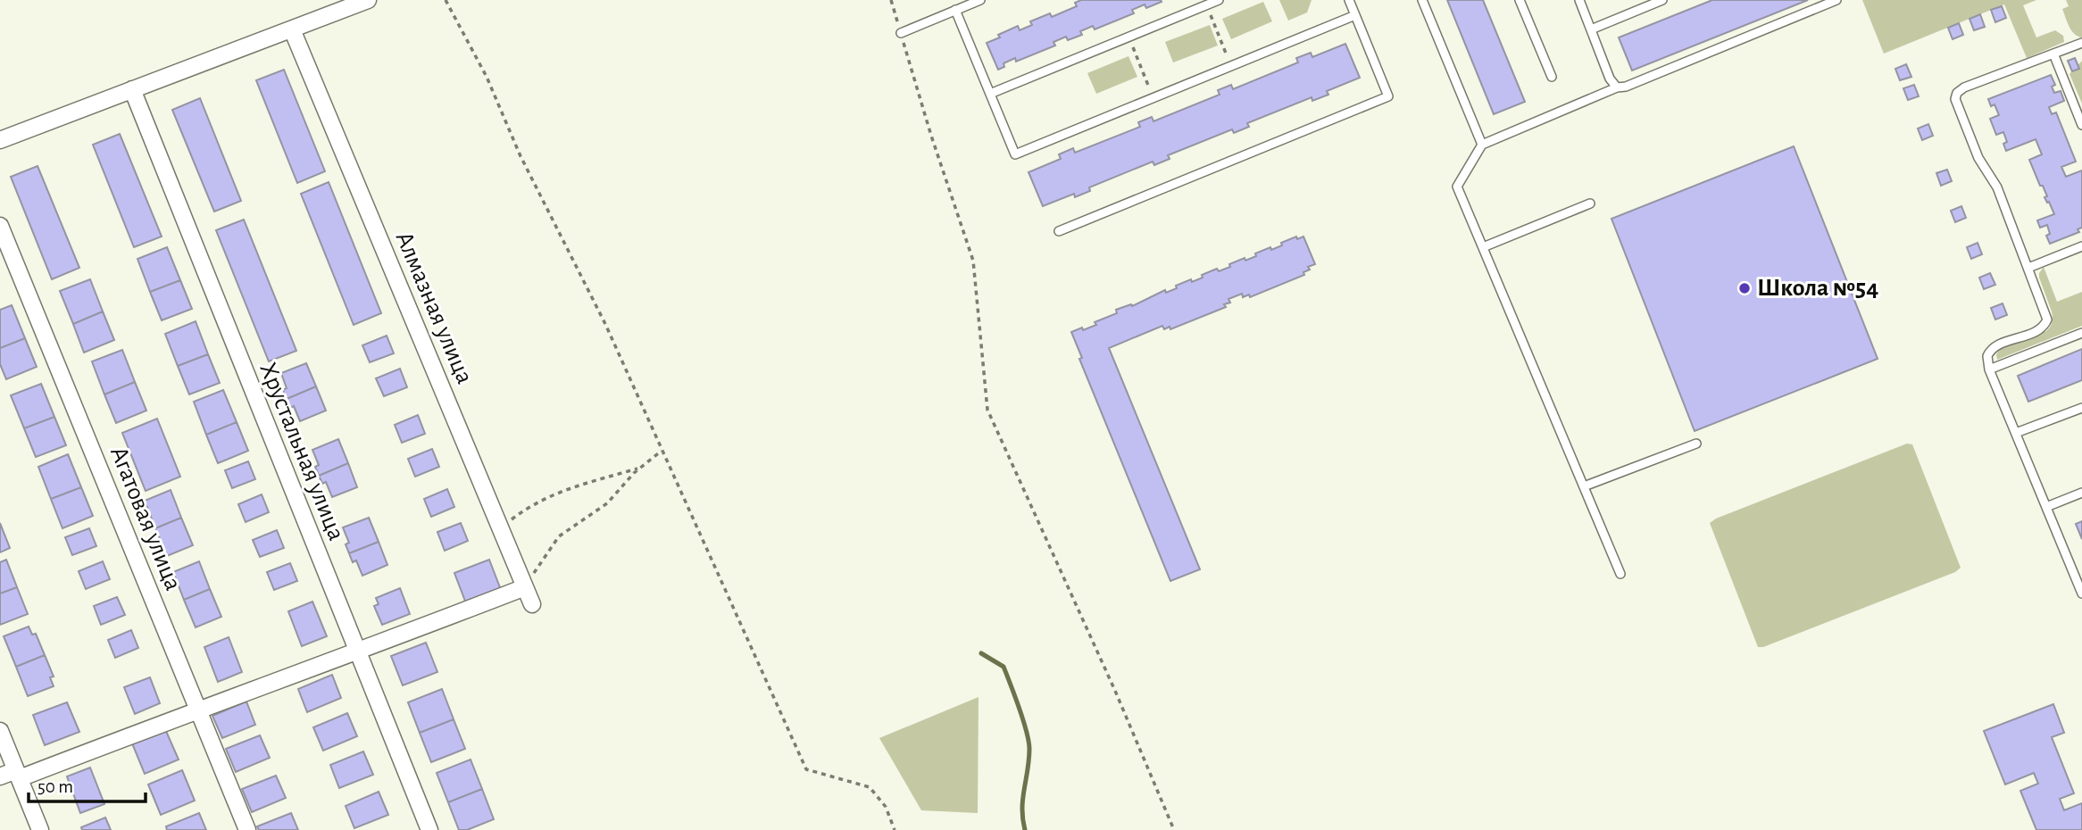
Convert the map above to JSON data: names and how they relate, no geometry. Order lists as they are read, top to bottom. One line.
{"streets":{"street":["Алмазная улица","Хрустальная улица","Агатовая улица"]},"places":["Школа №54"],"scale_bar":"50 m"}
